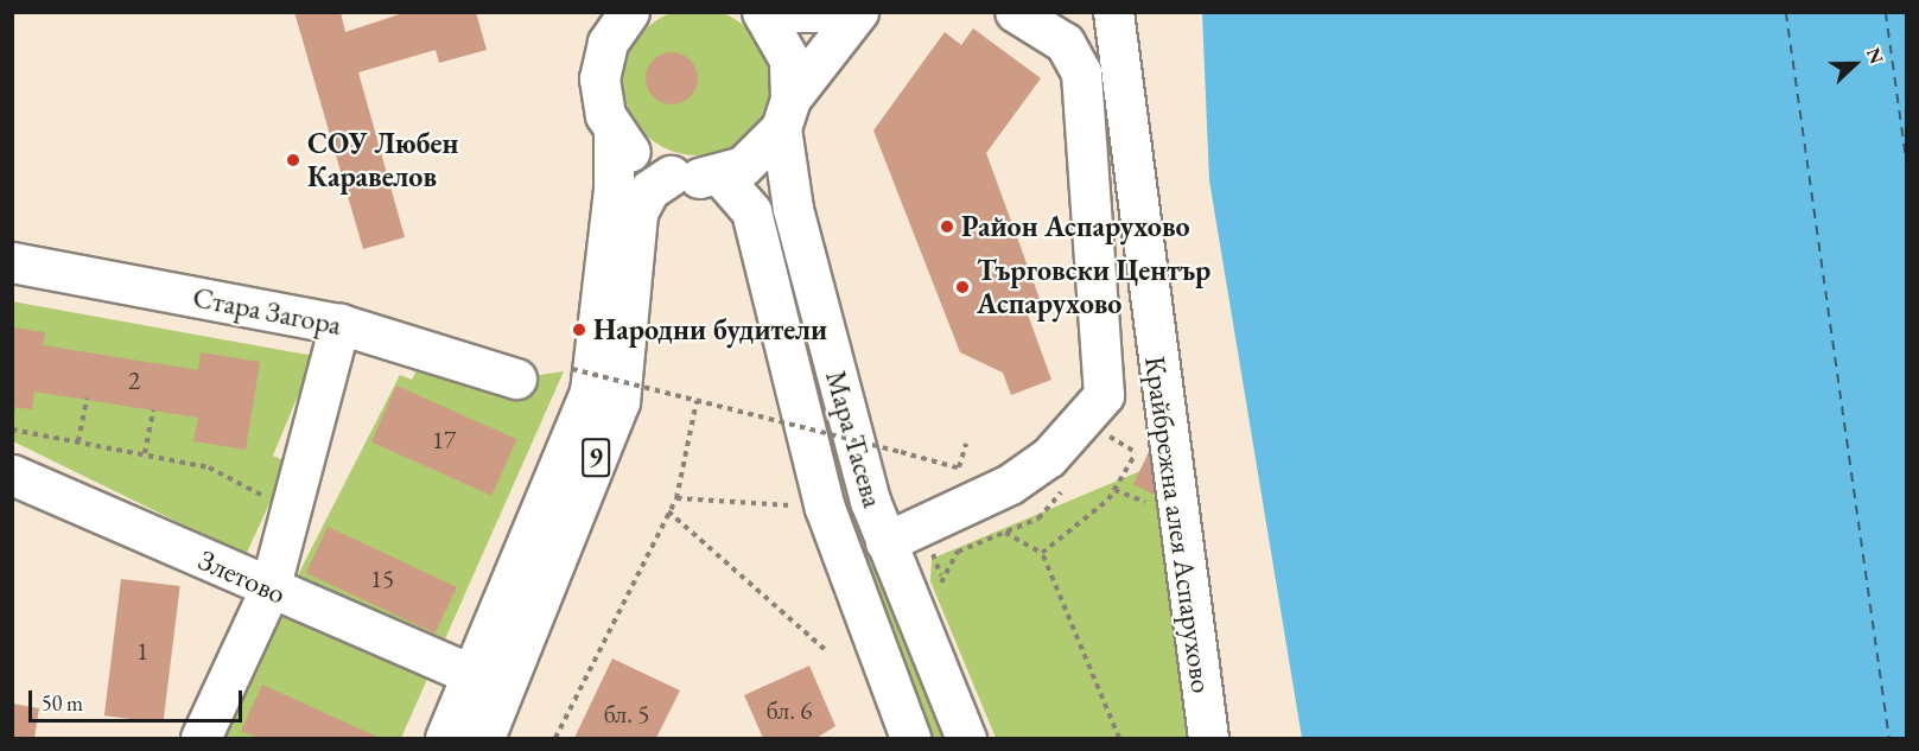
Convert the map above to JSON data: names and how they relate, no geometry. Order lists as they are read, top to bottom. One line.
{"streets":{"main road":["Стара Загора","Мара Тасева","9","Крайбрежна алея Аспарухово","Злетово"]},"crossings":[["Мара Тасева","9"],["9","Злетово"]],"places":["СОУ Любен Каравелов","Район Аспарухово","Търговски Център Аспарухово","Народни будители"],"house_numbers":["2","17","15","1","бл. 6","бл. 5"],"scale_bar":"50 m","north":"right"}
